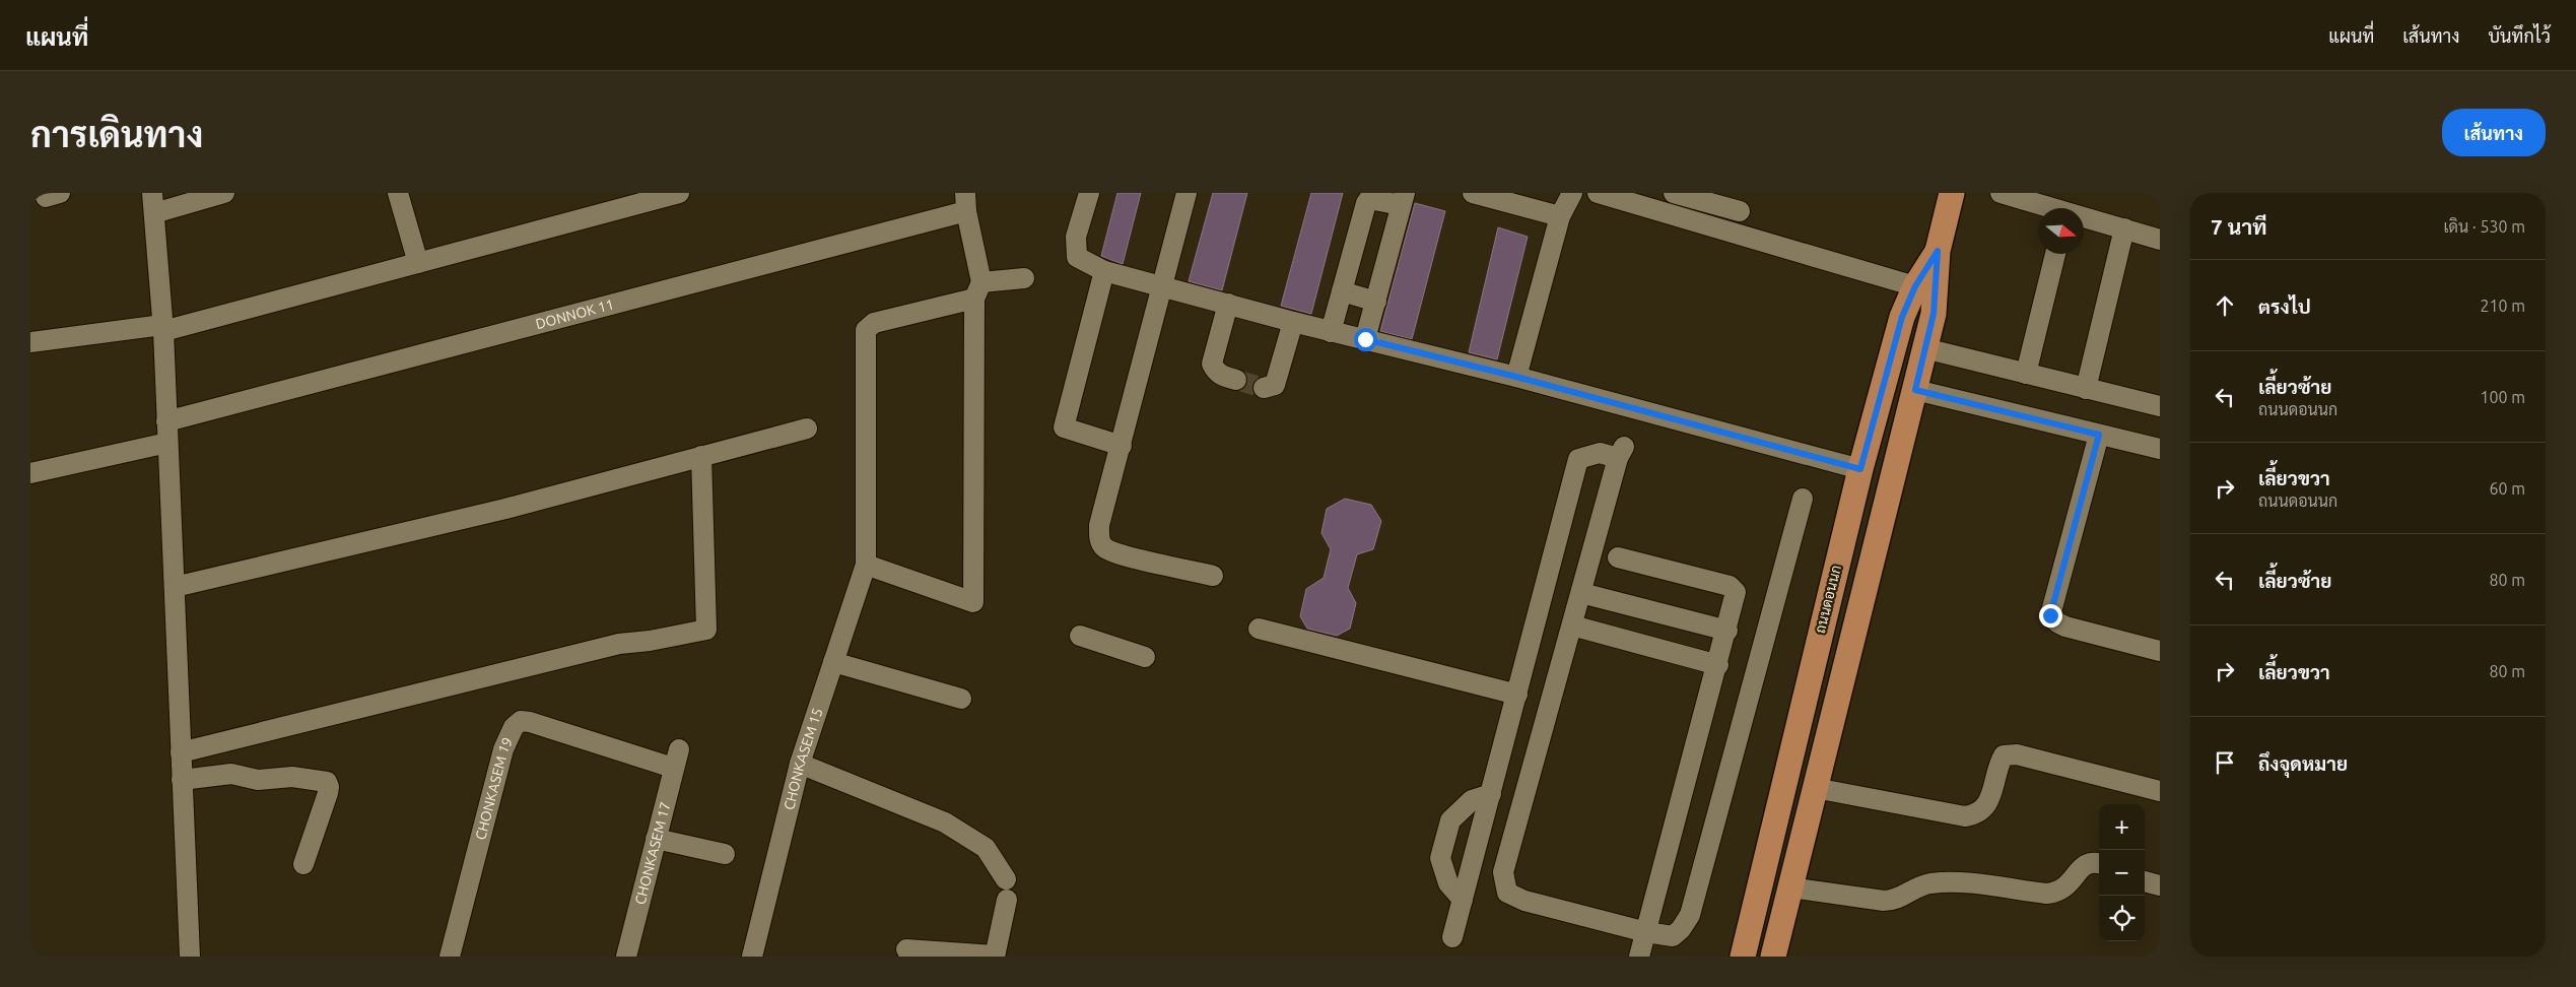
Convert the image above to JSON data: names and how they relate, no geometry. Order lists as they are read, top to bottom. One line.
{"streets":{"main road":["ถนนดอนนก"],"street":["DONNOK 11","CHONKASEM 15","CHONKASEM 19","CHONKASEM 17"]},"crossings":[["CHONKASEM 19","CHONKASEM 17"]],"north":"right","page":{"header":"แผนที่","nav":["แผนที่","เส้นทาง","บันทึกไว้"],"buttons":"เส้นทาง","title":"การเดินทาง","heading":["7 นาที","เดิน · 530 m"],"list":[["ตรงไป","210 m"],["เลี้ยวซ้าย","ถนนดอนนก","100 m"],["เลี้ยวขวา","ถนนดอนนก","60 m"],["เลี้ยวซ้าย","80 m"],["เลี้ยวขวา","80 m"],"ถึงจุดหมาย"],"map_buttons":["+","−"]}}
